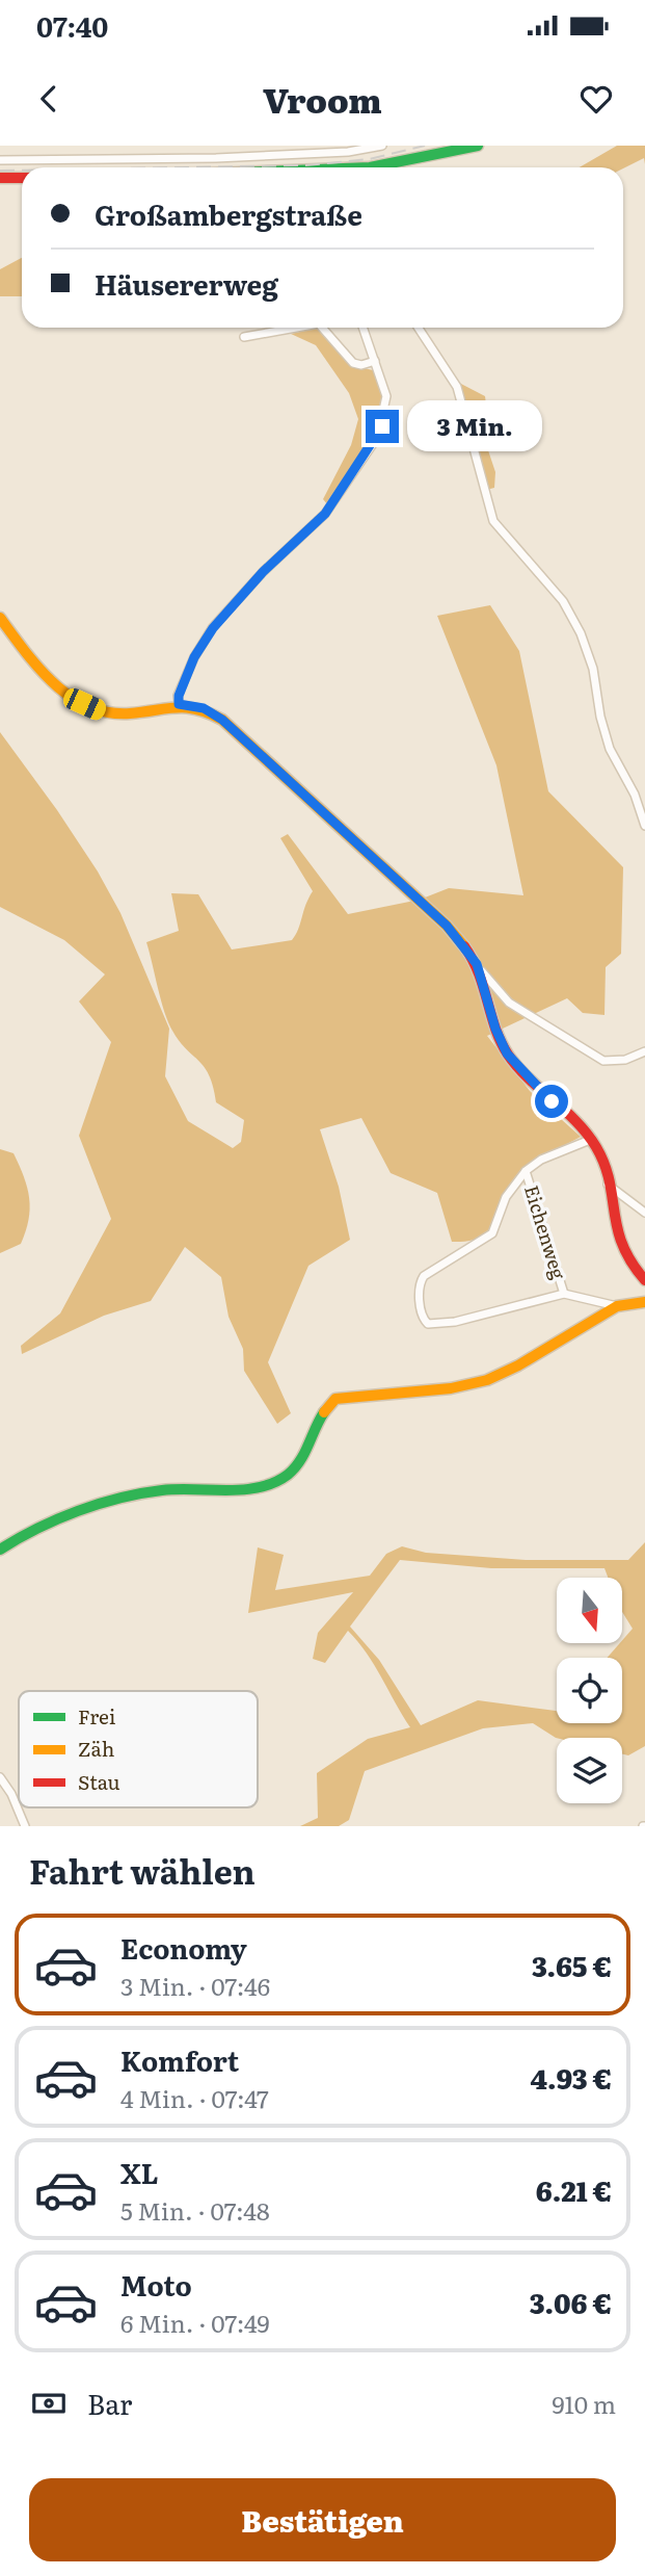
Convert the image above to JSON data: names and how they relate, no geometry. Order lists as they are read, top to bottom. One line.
{"streets":{"street":["Eichenweg"]},"legend":["Frei","Zäh","Stau"],"north":"bottom","page":{"status":"07:40","header":"Vroom","banner":["Großambergstraße","Häusererweg"],"bubble":"3 Min.","heading":"Fahrt wählen","list":[{"name":"Economy","note":"3 Min. · 07:46","value":"3.65 €"},{"name":"Komfort","note":"4 Min. · 07:47","value":"4.93 €"},{"name":"XL","note":"5 Min. · 07:48","value":"6.21 €"},{"name":"Moto","note":"6 Min. · 07:49","value":"3.06 €"}],"pay":["Bar","910 m"],"buttons":"Bestätigen"}}
